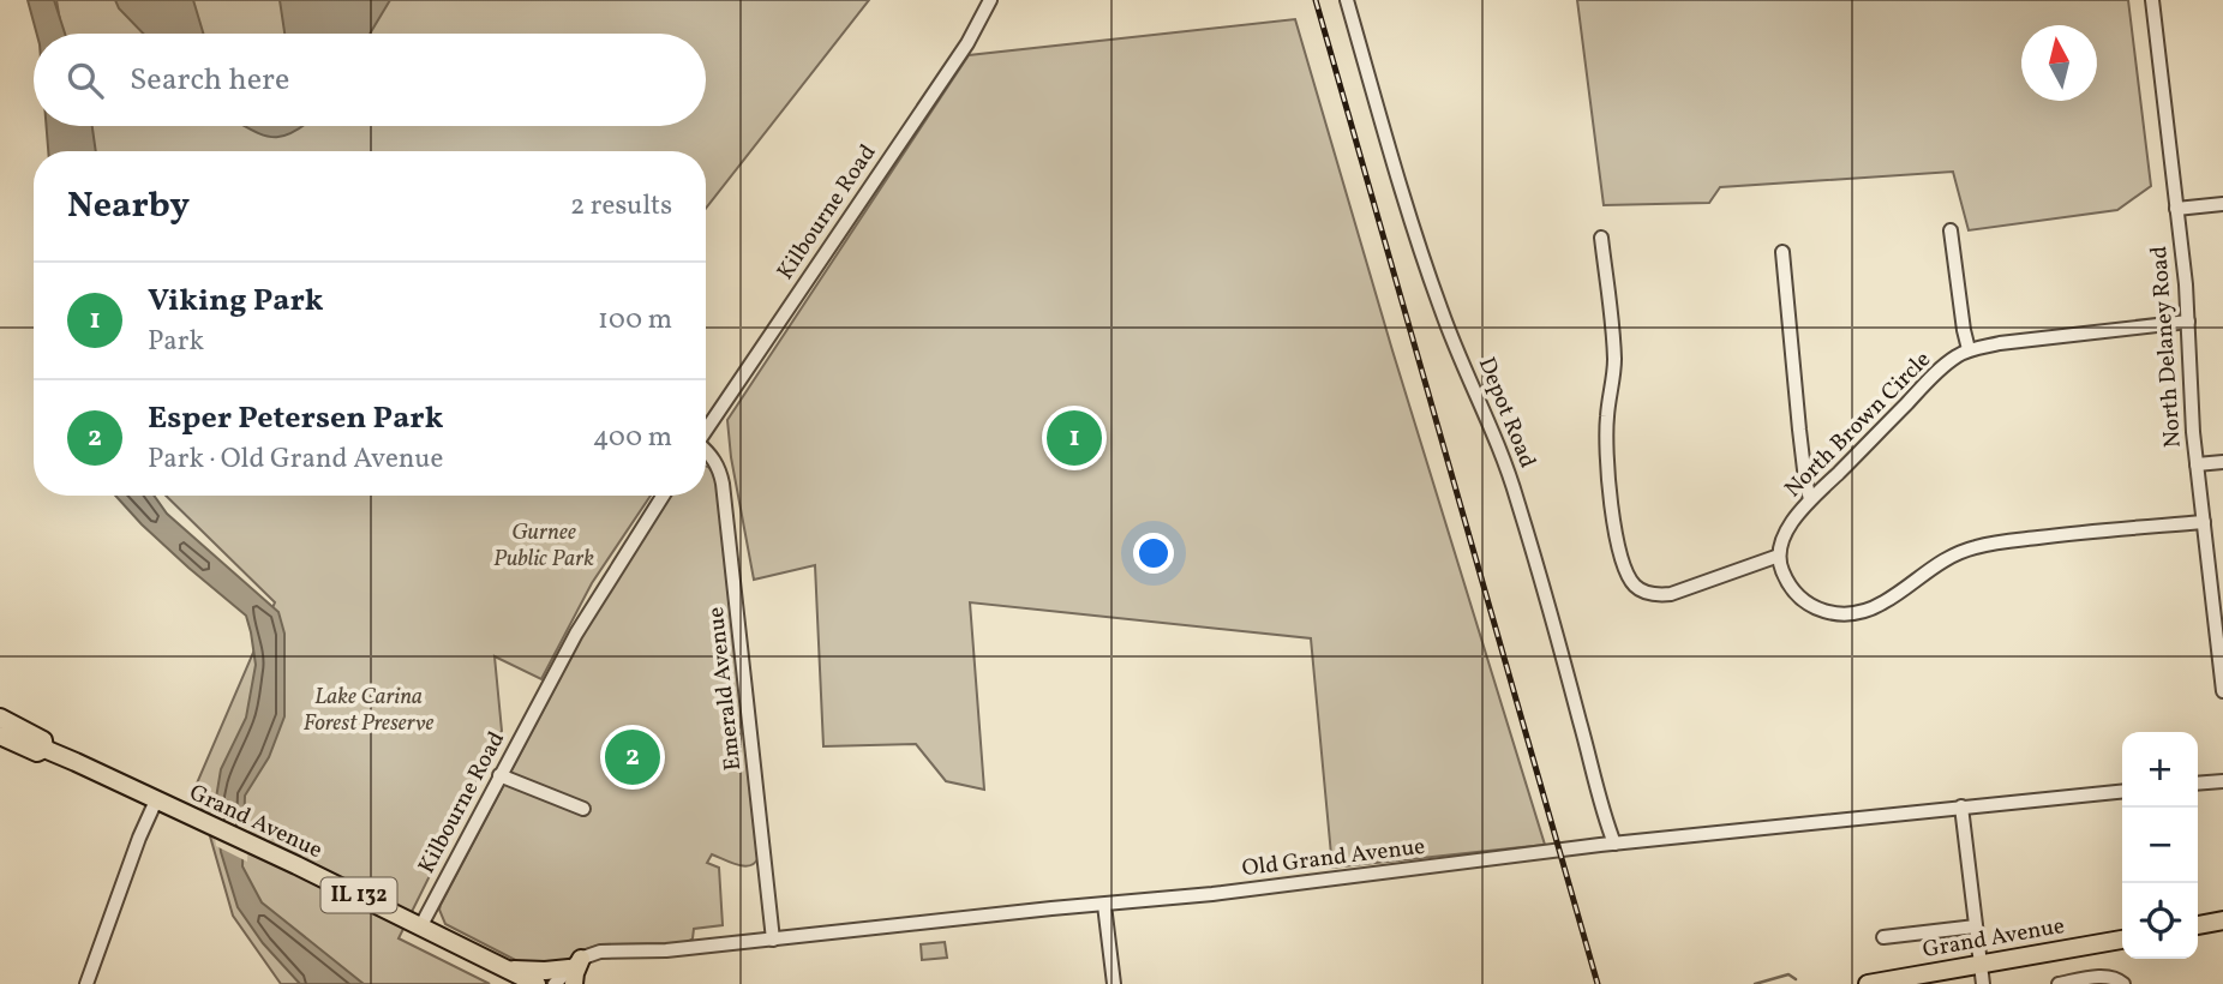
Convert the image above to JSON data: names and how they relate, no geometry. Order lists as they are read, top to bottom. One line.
{"streets":{"main road":["Grand Avenue","IL 132"],"street":["Kilbourne Road","North Delaney Road","Depot Road","North Brown Circle","Emerald Avenue","Old Grand Avenue"]},"crossings":[["Kilbourne Road","Grand Avenue"],["North Delaney Road","North Brown Circle"],["Depot Road","Old Grand Avenue"],["Emerald Avenue","Old Grand Avenue"]],"parks":["Gurnee Public Park","Lake Carina Forest Preserve"],"north":"top","page":{"search":"Search here","heading":["Nearby","2 results"],"list":[{"mark":"1","name":"Viking Park","note":"Park","value":"100 m"},{"mark":"2","name":"Esper Petersen Park","note":"Park · Old Grand Avenue","value":"400 m"}],"pins":["1","2"],"map_buttons":["+","−"]}}
